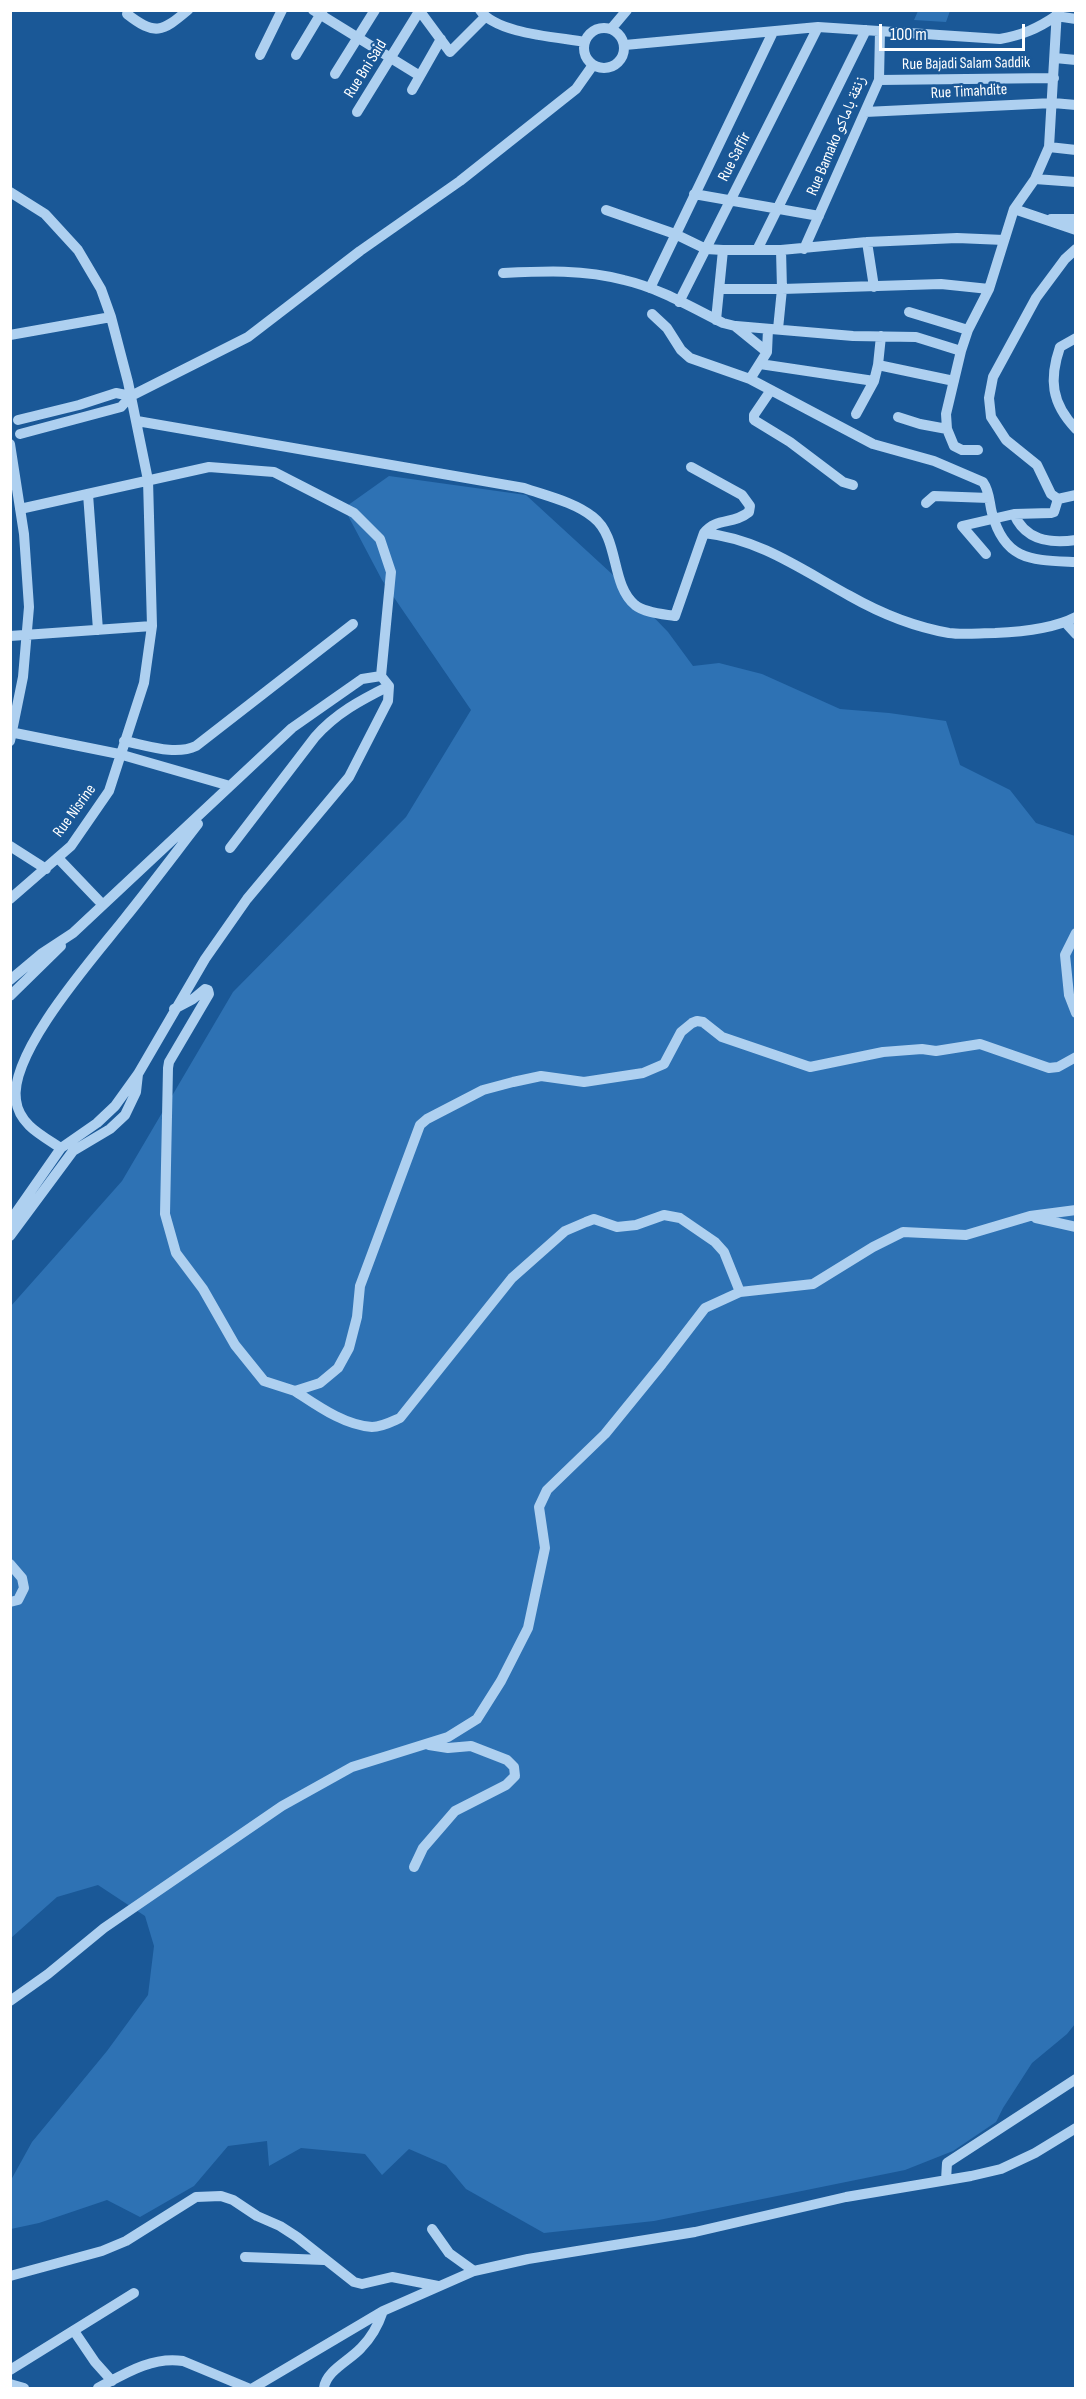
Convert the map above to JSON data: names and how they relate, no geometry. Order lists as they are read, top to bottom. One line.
{"streets":{"street":["Rue Bajadi Salam Saddik","Rue Bni Said","Rue Timahdite","Rue Bamako زنقة باماكو","Rue Saffir","Rue Nisrine"]},"crossings":[["Rue Bajadi Salam Saddik","Rue Bamako زنقة باماكو"],["Rue Timahdite","Rue Bamako زنقة باماكو"]],"scale_bar":"100 m"}
